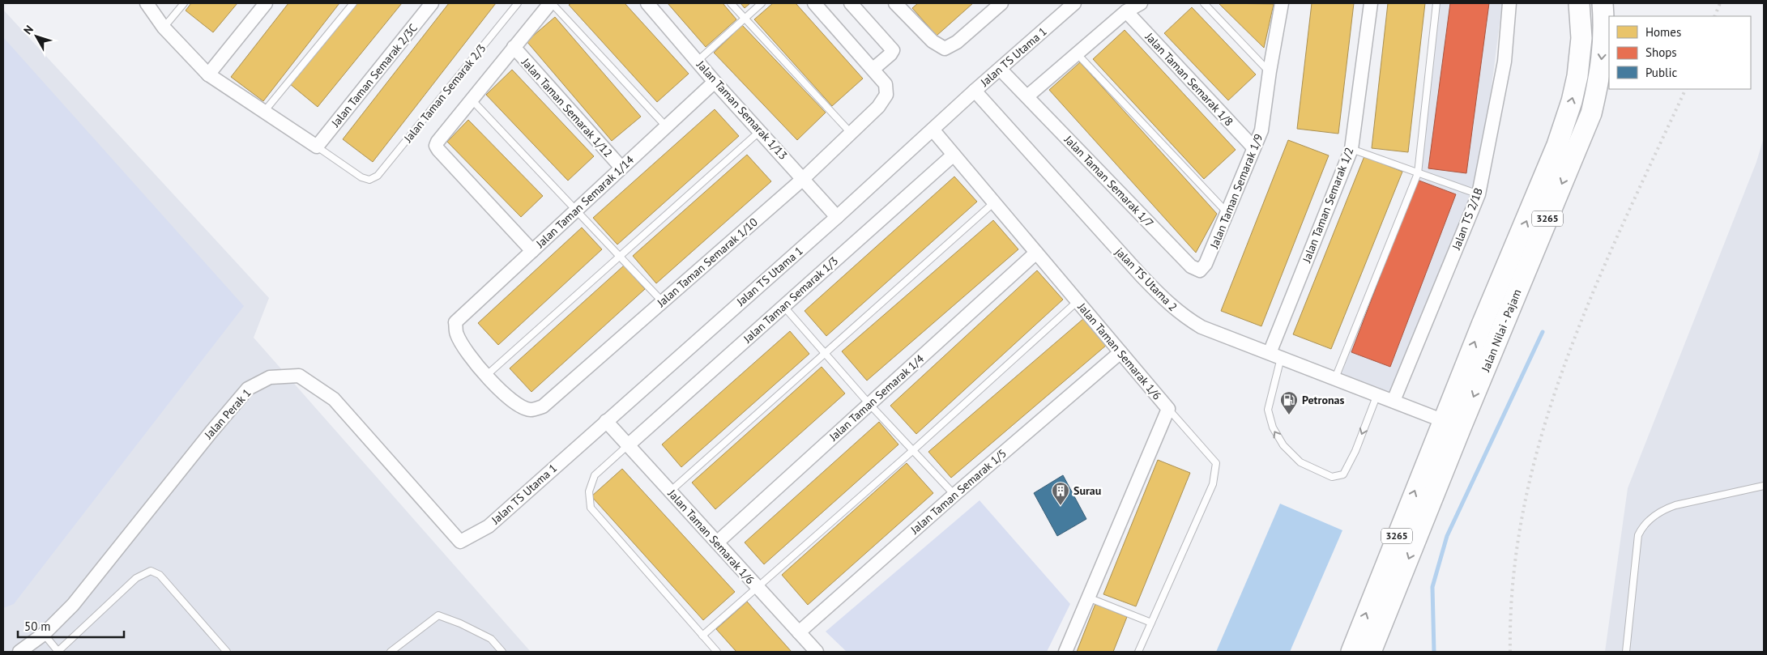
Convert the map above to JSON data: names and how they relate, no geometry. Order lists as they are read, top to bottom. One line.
{"streets":{"main road":["3265","Jalan Nilai - Pajam"],"street":["Jalan TS Utama 1","Jalan Taman Semarak 2/3C","Jalan Taman Semarak 1/8","Jalan Taman Semarak 1/12","Jalan Taman Semarak 1/13","Jalan Taman Semarak 1/7","Jalan Taman Semarak 1/9","Jalan Taman Semarak 1/14","Jalan Taman Semarak 1/2","Jalan TS 2/1B","Jalan Taman Semarak 1/10","jalan TS Utama 2","Jalan Taman Semarak 1/3","Jalan Taman Semarak 1/6","Jalan Taman Semarak 1/4","Jalan Perak 1","Jalan Taman Semarak 1/5"],"lane":["Jalan Taman Semarak 2/3"]},"crossings":[["Jalan TS Utama 1","Jalan Taman Semarak 1/13"],["Jalan TS Utama 1","Jalan Taman Semarak 1/7"],["Jalan TS Utama 1","jalan TS Utama 2"],["Jalan TS Utama 1","Jalan Taman Semarak 1/6"],["Jalan TS Utama 1","Jalan Perak 1"],["Jalan Taman Semarak 2/3C","Jalan Taman Semarak 2/3"],["Jalan Taman Semarak 1/8","Jalan Taman Semarak 1/9"],["Jalan Taman Semarak 1/12","Jalan Taman Semarak 1/14"],["Jalan Taman Semarak 1/13","Jalan Taman Semarak 1/14"],["Jalan Taman Semarak 1/13","Jalan Taman Semarak 1/10"],["Jalan Taman Semarak 1/7","Jalan Taman Semarak 1/9"],["Jalan Taman Semarak 1/14","Jalan Taman Semarak 1/10"],["Jalan Taman Semarak 1/2","jalan TS Utama 2"],["Jalan TS 2/1B","jalan TS Utama 2"],["jalan TS Utama 2","Jalan Nilai - Pajam"],["Jalan Taman Semarak 1/3","Jalan Taman Semarak 1/6"],["Jalan Taman Semarak 1/6","Jalan Taman Semarak 1/4"],["Jalan Taman Semarak 1/6","Jalan Taman Semarak 1/5"]],"places":{"fuel station":["Petronas"],"building":["Surau"]},"legend":["Homes","Shops","Public"],"scale_bar":"50 m","north":"top left"}
